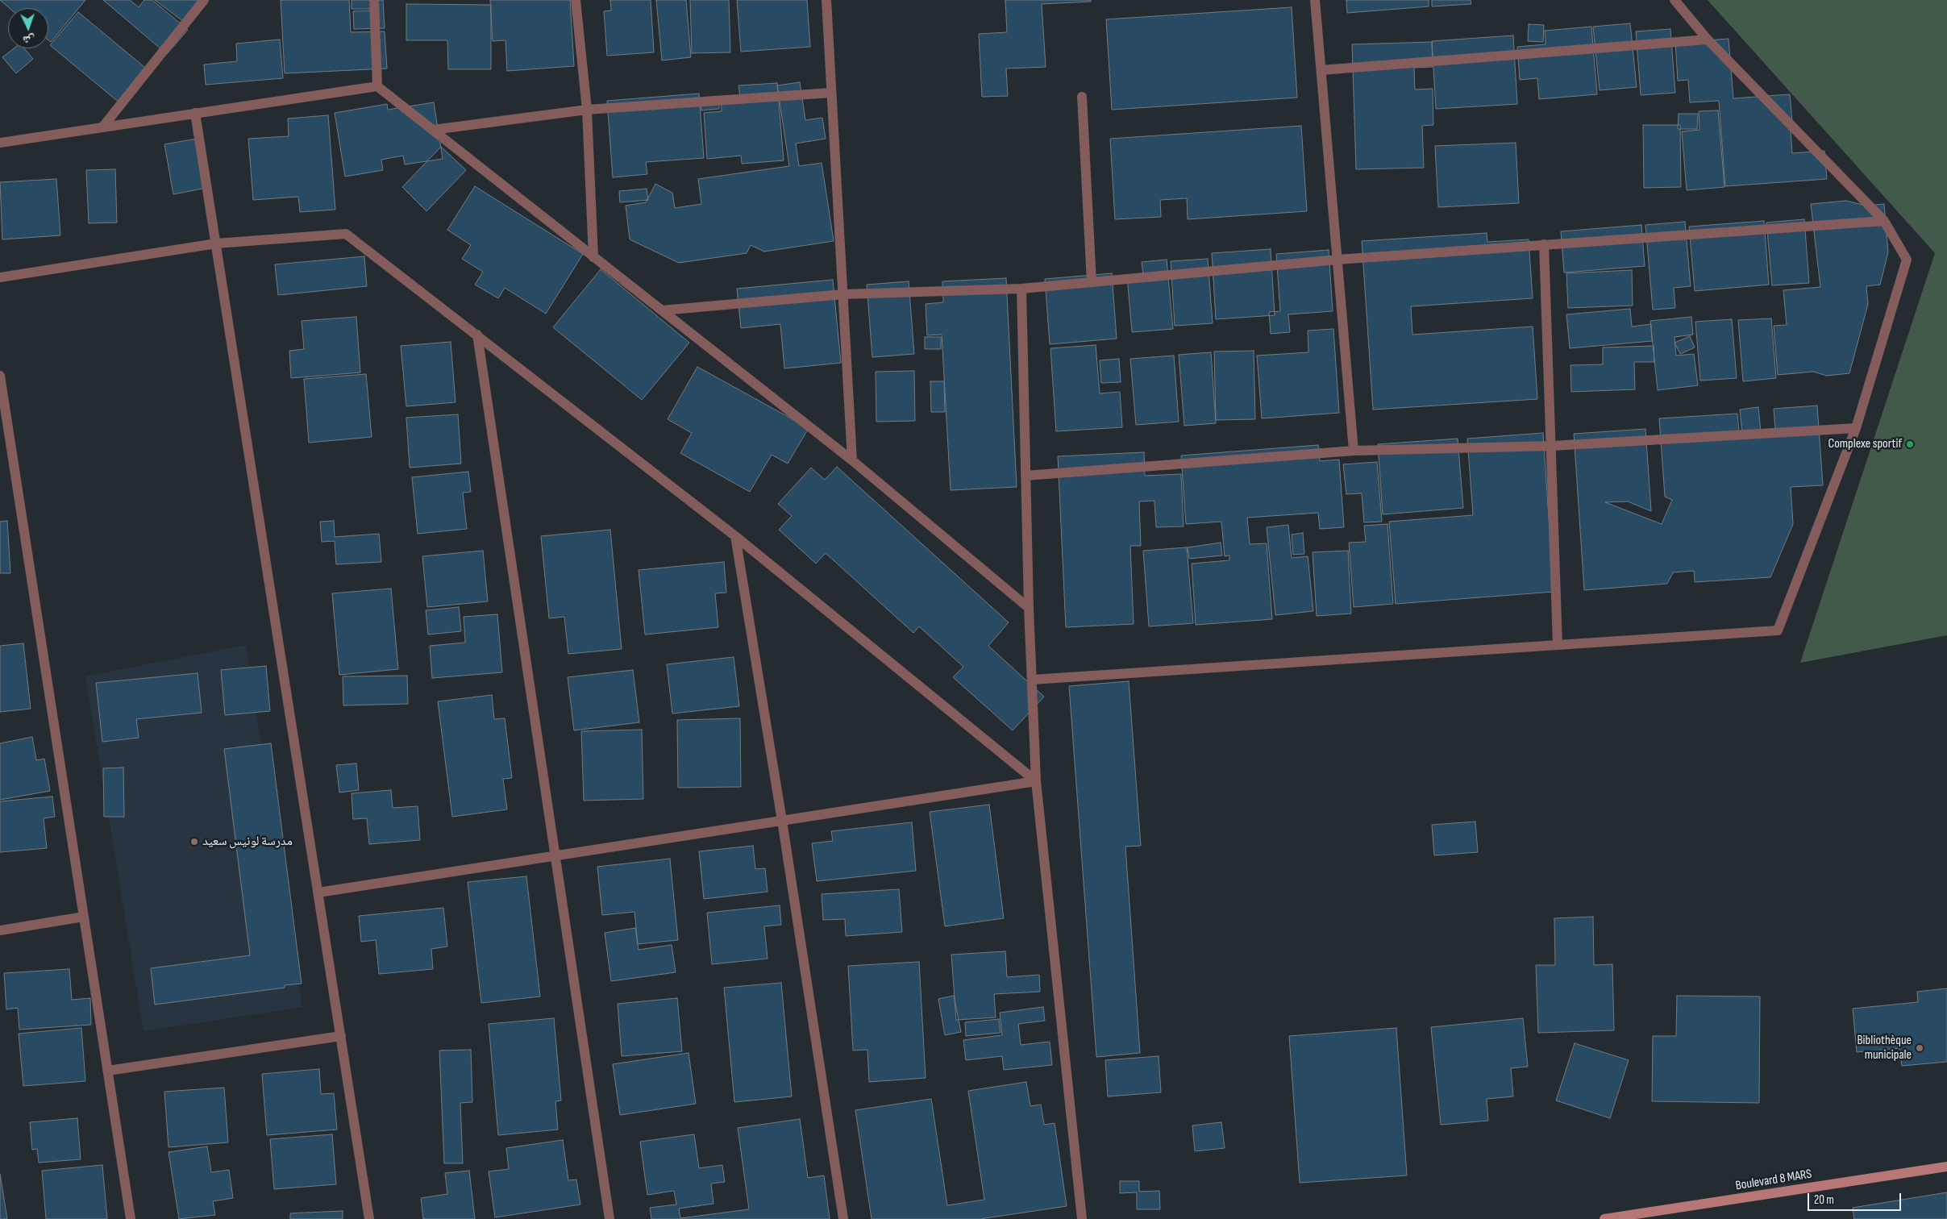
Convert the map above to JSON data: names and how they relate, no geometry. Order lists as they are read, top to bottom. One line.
{"streets":{"main road":["Boulevard 8 MARS"]},"places":["Complexe sportif","مدرسة لونيس سعيد","Bibliothèque municipale"],"scale_bar":"20 m","north":"bottom"}
